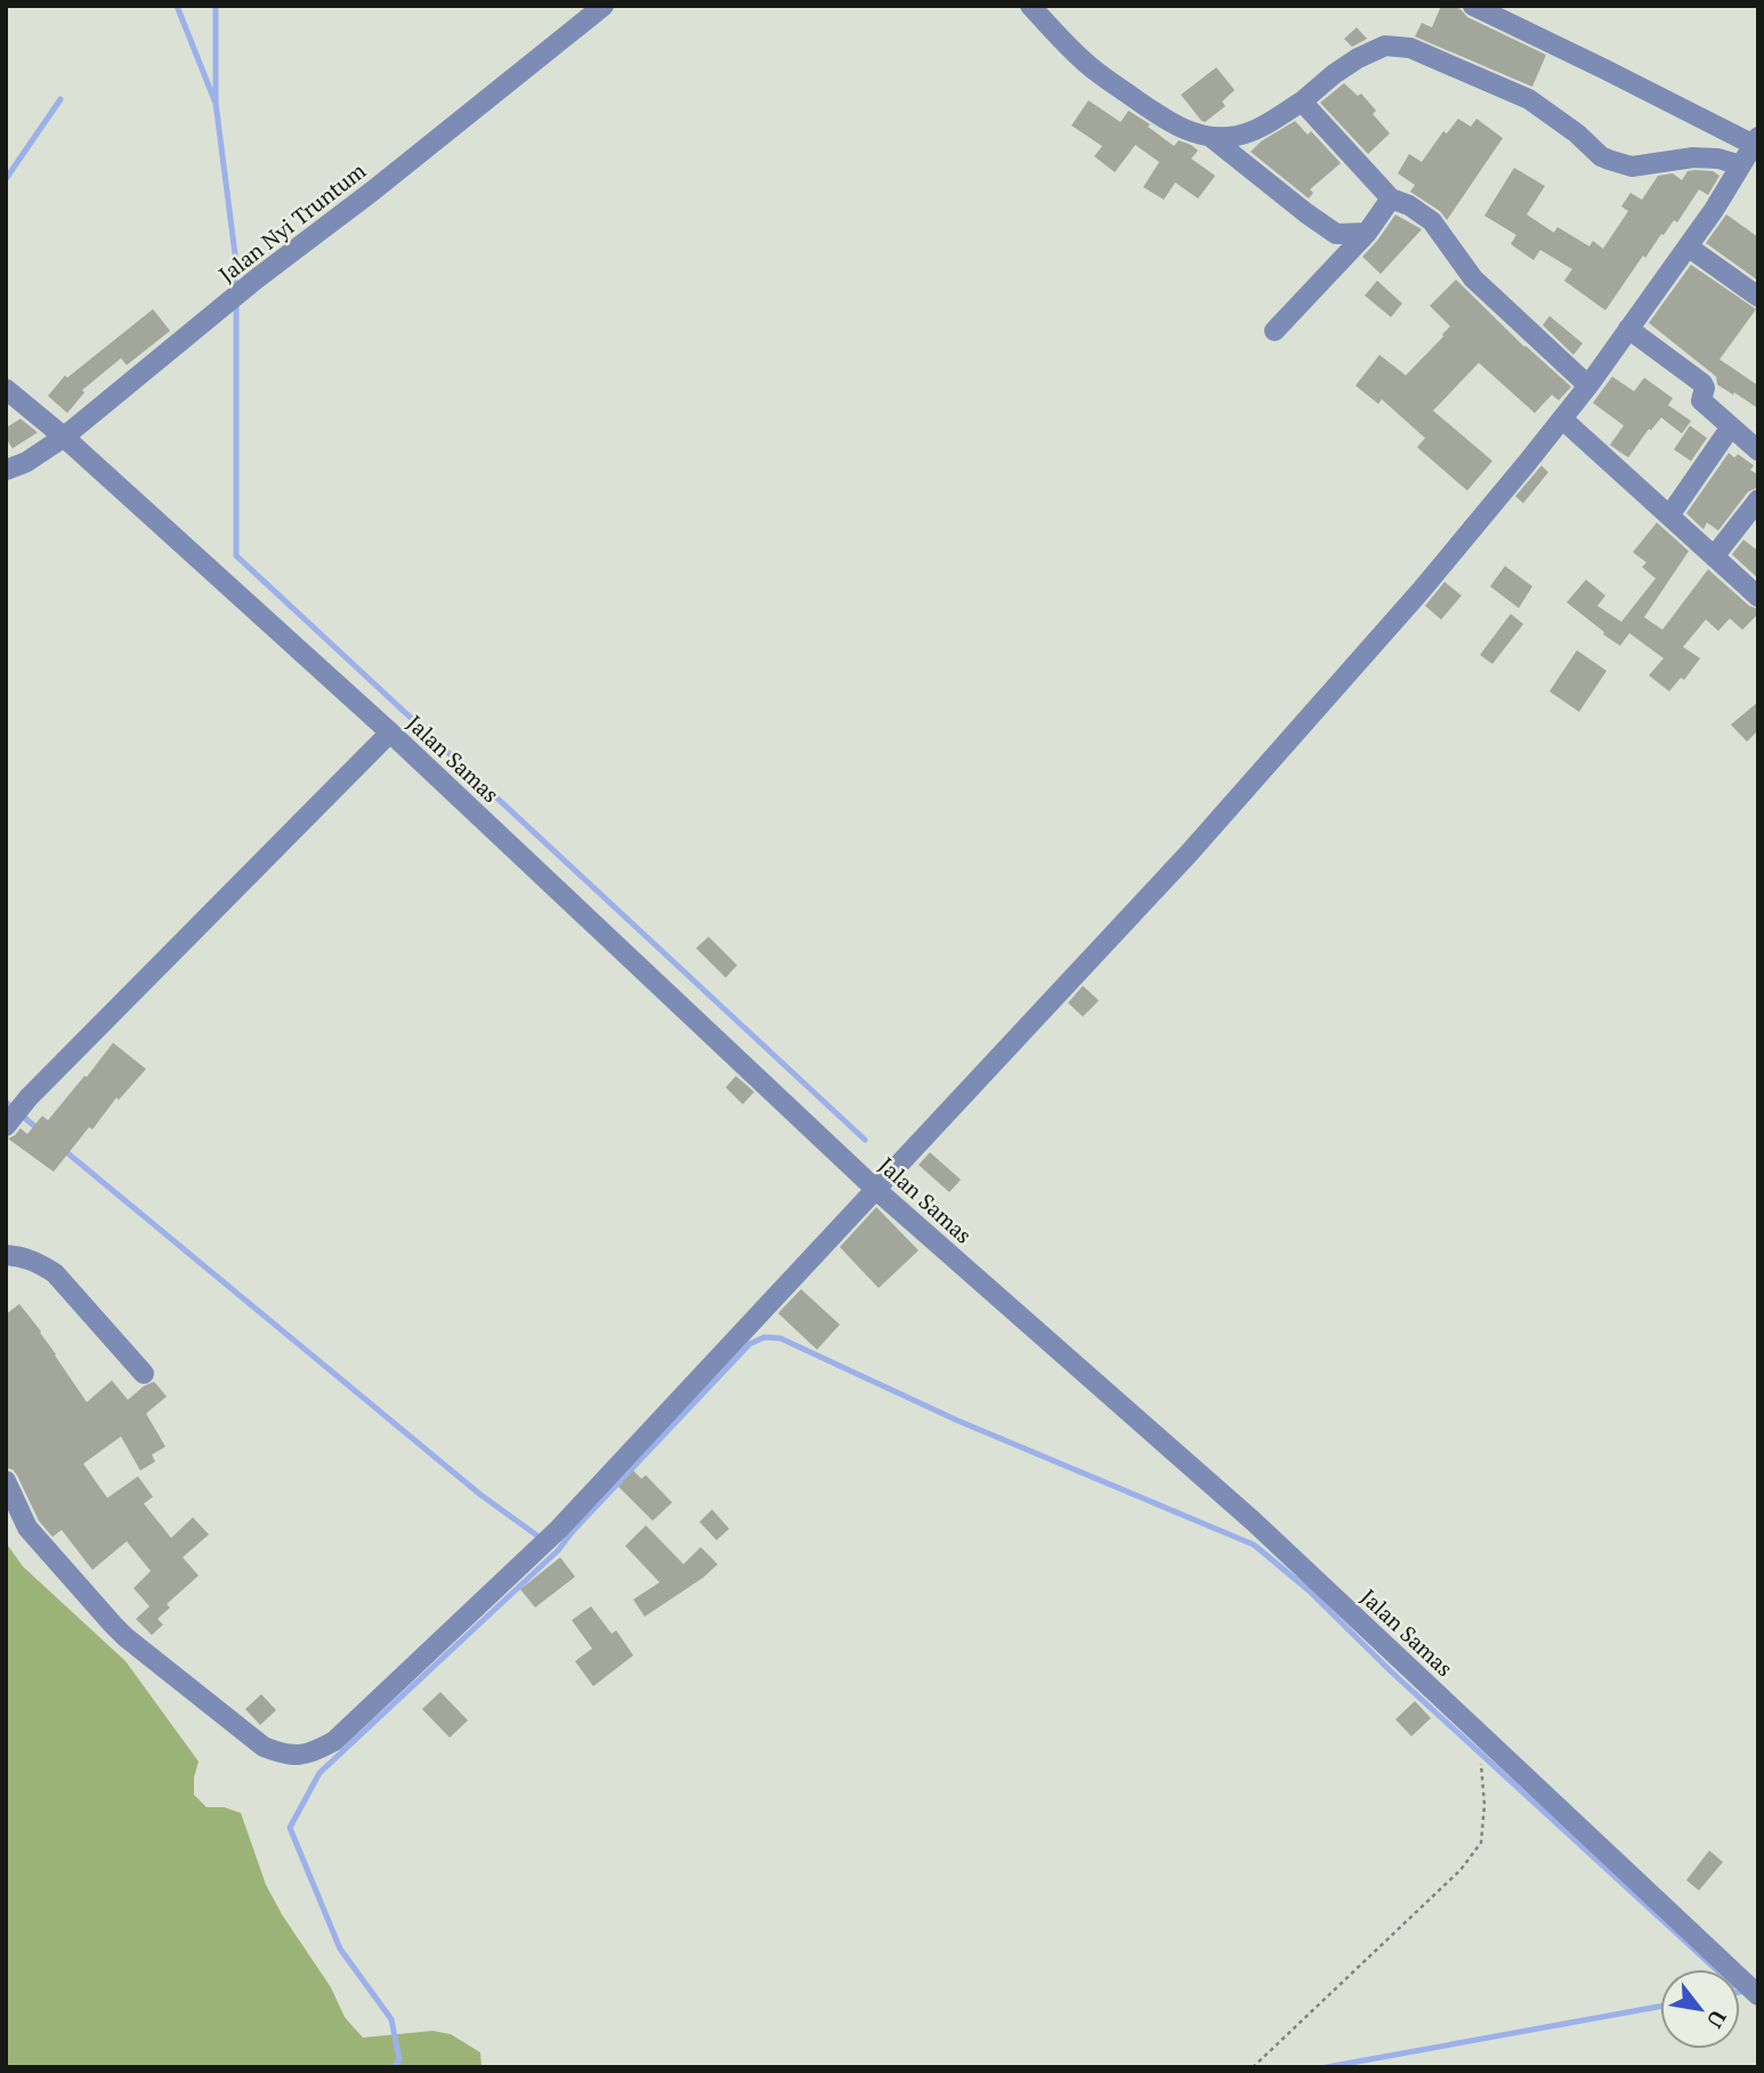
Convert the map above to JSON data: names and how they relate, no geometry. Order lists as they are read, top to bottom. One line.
{"streets":{"street":["Jalan Nyi Truntum","Jalan Samas"]},"crossings":[["Jalan Nyi Truntum","Jalan Samas"]],"north":"bottom right"}
